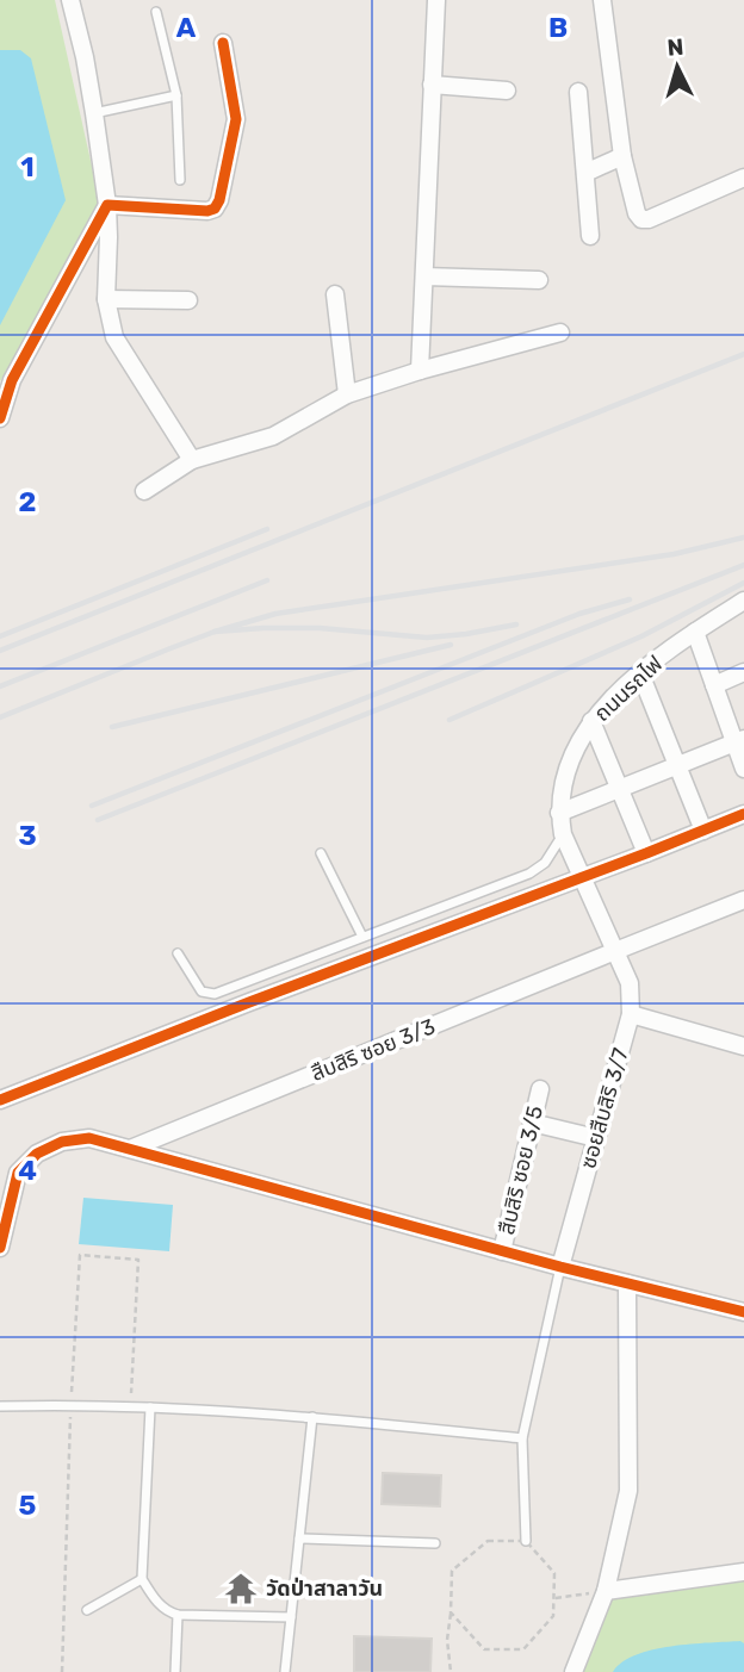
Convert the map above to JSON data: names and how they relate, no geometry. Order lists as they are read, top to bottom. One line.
{"streets":{"street":["ถนนรถไฟ","สืบสิริ ซอย 3/3","ซอยสืบสิริ 3/7","สืบสิริ ซอย 3/5"]},"crossings":[["ถนนรถไฟ","สืบสิริ ซอย 3/3"],["ถนนรถไฟ","ซอยสืบสิริ 3/7"],["สืบสิริ ซอย 3/3","ซอยสืบสิริ 3/7"]],"places":{"temple":["วัดป่าสาลาวัน"]},"north":"top","grid":{"columns":["A","B"],"rows":["1","2","3","4","5"]}}
